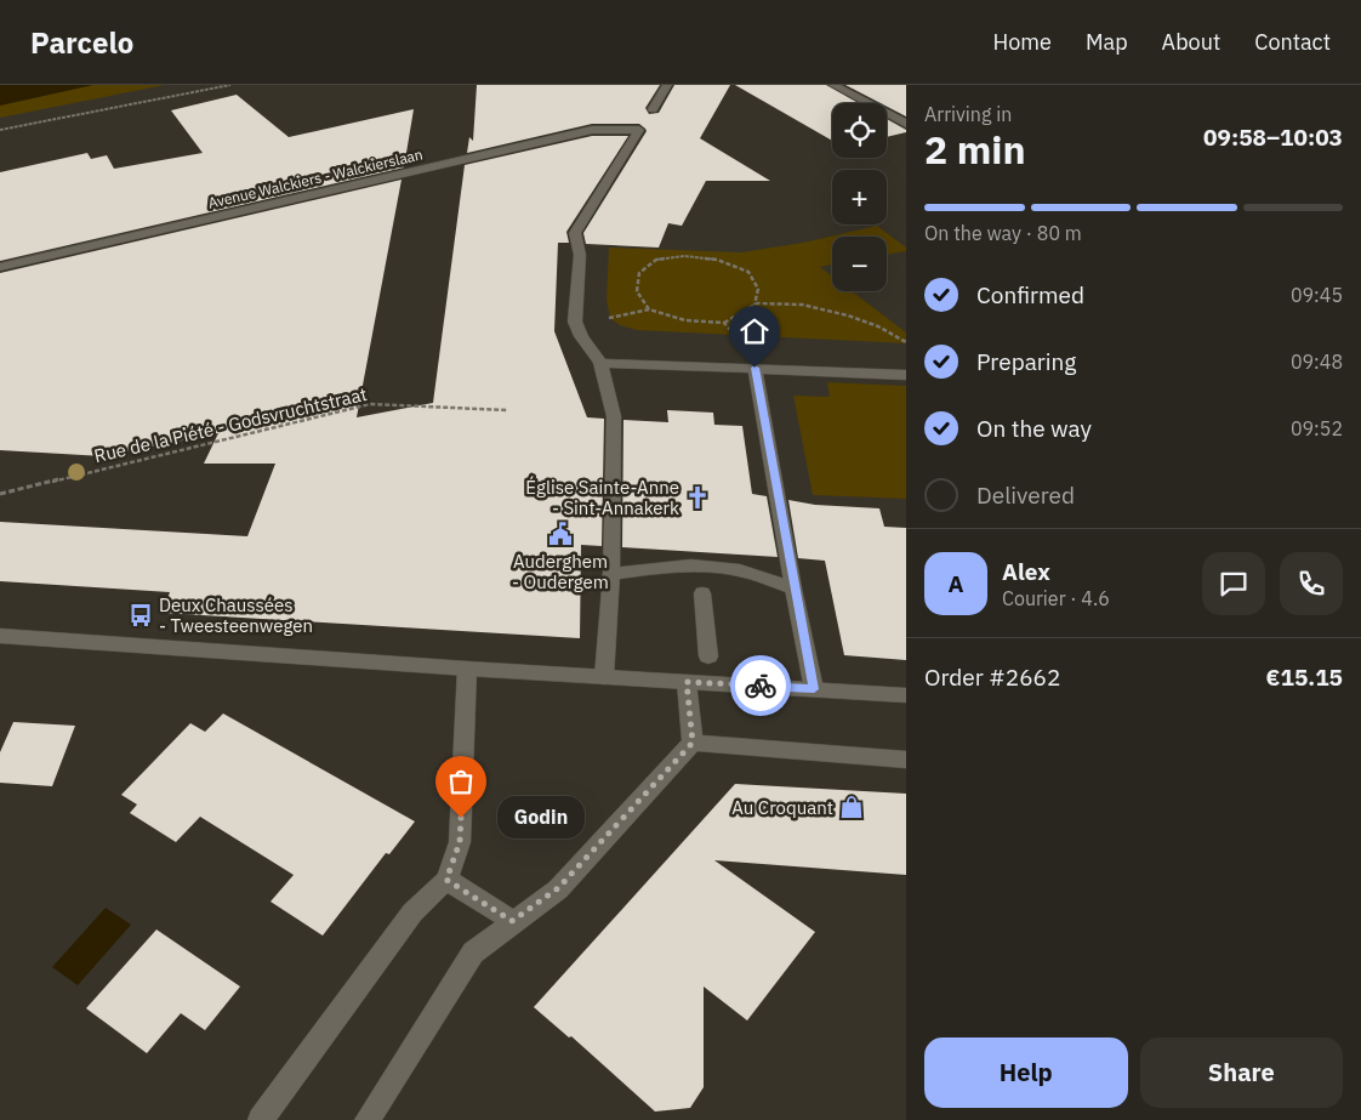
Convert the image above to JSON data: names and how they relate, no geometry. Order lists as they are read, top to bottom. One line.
{"streets":{"street":["Avenue Walckiers - Walckierslaan"],"path":["Rue de la Piété - Godsvruchtstraat"]},"places":{"church":["Église Sainte-Anne - Sint-Annakerk"],"public building":["Auderghem - Oudergem"],"bus stop":["Deux Chaussées - Tweesteenwegen"],"shop":["Au Croquant"],"other":["Godin"]},"page":{"header":"Parcelo","nav":["Home","Map","About","Contact"],"heading":["2 min","Arriving in","09:58–10:03"],"panel":["Alex","Courier · 4.6","Order #2662","€15.15"],"map_buttons":["+","−"],"bar":"On the way · 80 m","list":[["Confirmed","09:45"],["Preparing","09:48"],["On the way","09:52"],"Delivered"],"round":"A","bubble":"Godin","buttons":["Help","Share"]}}
